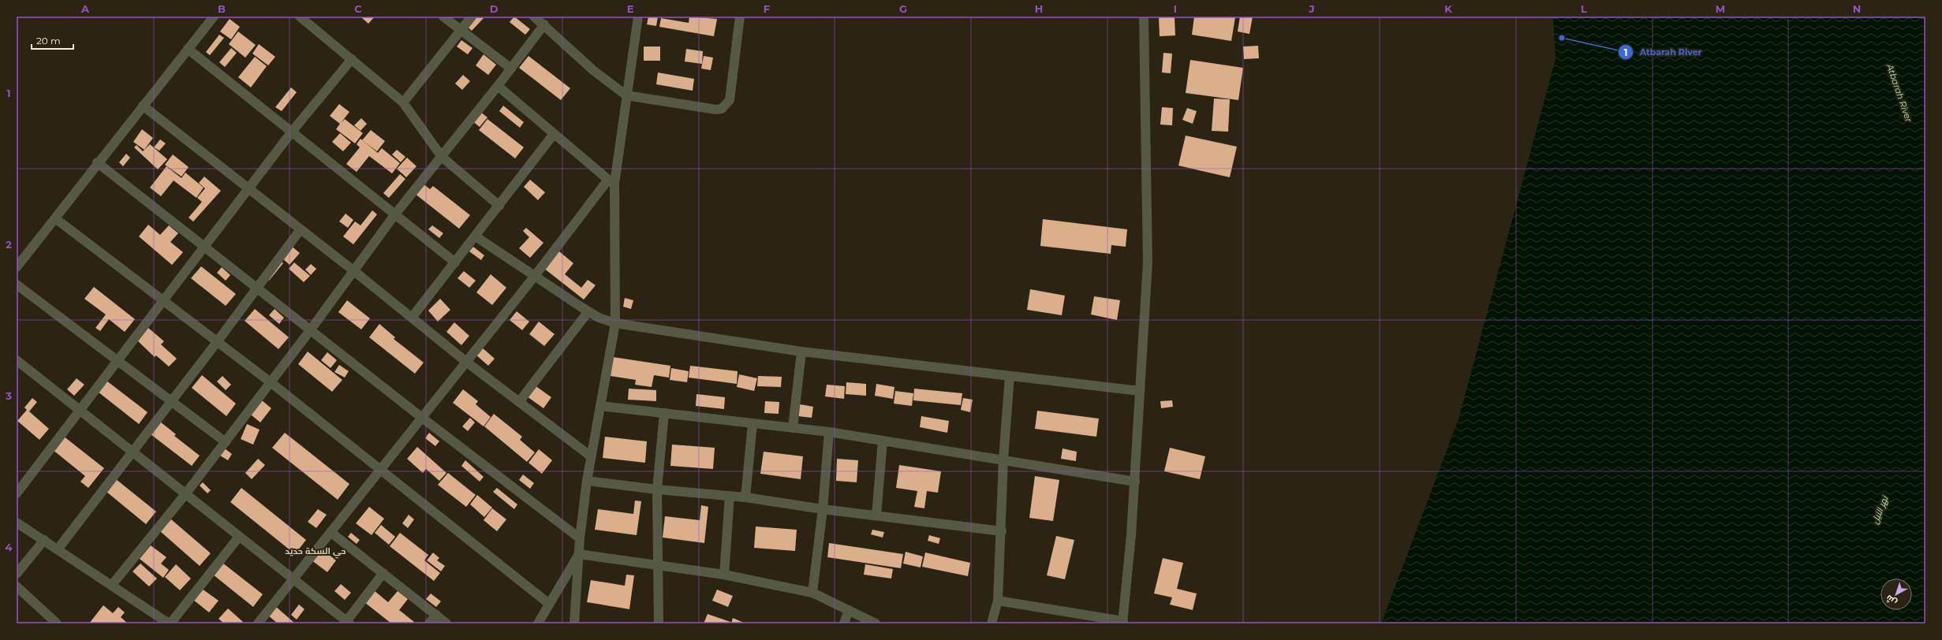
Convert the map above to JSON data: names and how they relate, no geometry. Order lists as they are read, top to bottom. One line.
{"districts":["حي السكة حديد"],"water":["Atbarah River","نهر النيل"],"places":["Atbarah River"],"scale_bar":"20 m","north":"bottom left","grid":{"columns":["A","B","C","D","E","F","G","H","I","J","K","L","M","N"],"rows":["1","2","3","4"]}}
